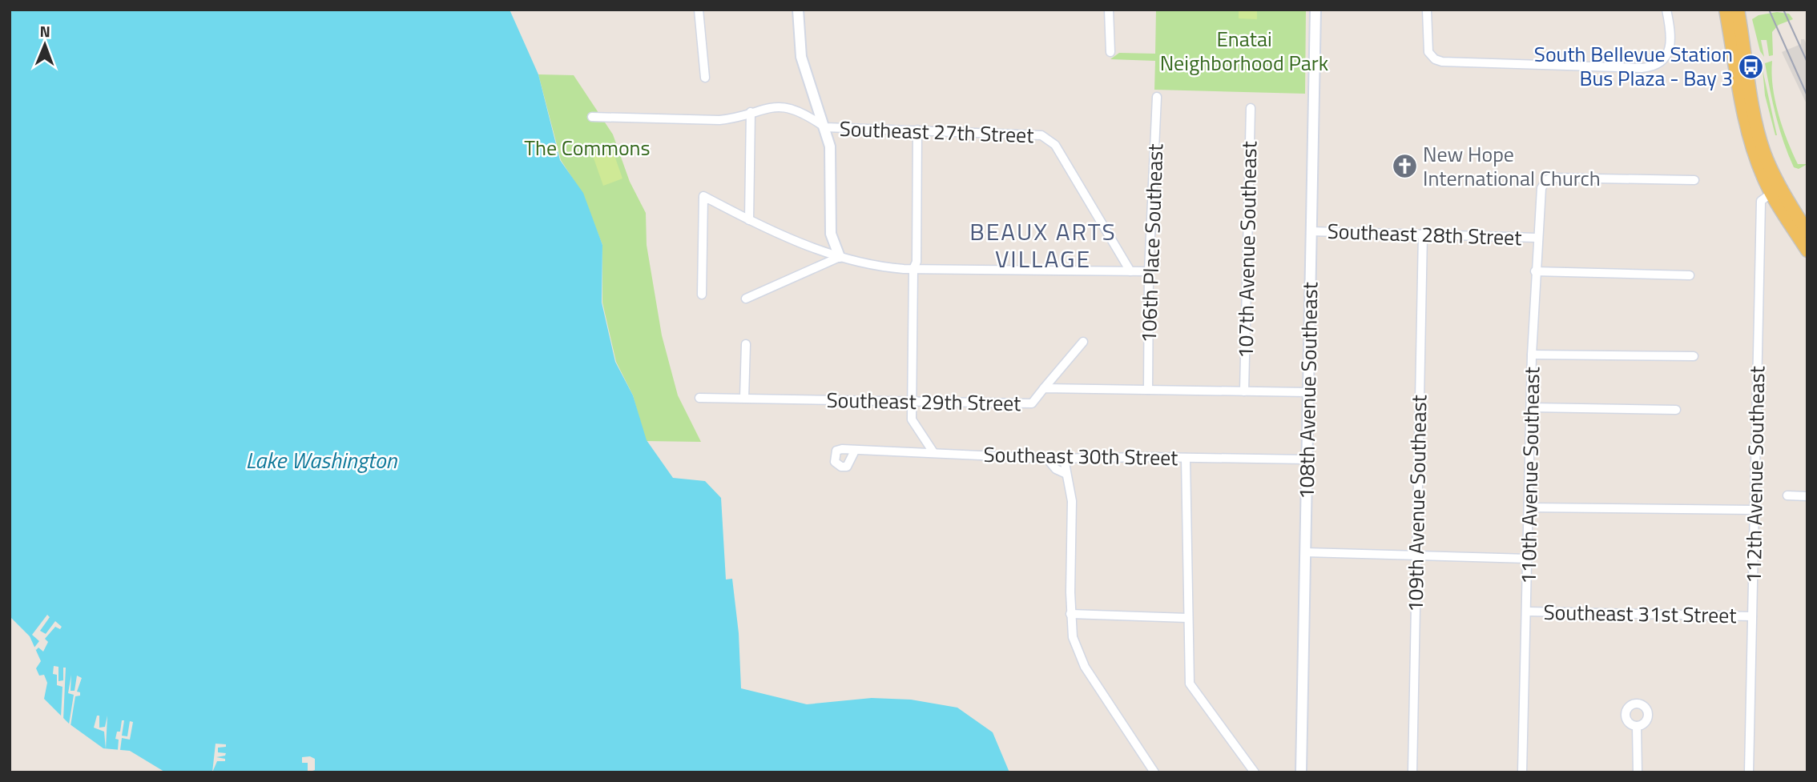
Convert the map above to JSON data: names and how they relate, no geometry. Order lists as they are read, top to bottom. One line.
{"streets":{"street":["Southeast 27th Street","Southeast 28th Street","106th Place Southeast","107th Avenue Southeast","108th Avenue Southeast","Southeast 29th Street","Southeast 30th Street","112th Avenue Southeast","110th Avenue Southeast","109th Avenue Southeast","Southeast 31st Street"]},"crossings":[["Southeast 28th Street","108th Avenue Southeast"],["Southeast 28th Street","110th Avenue Southeast"],["Southeast 28th Street","109th Avenue Southeast"],["106th Place Southeast","Southeast 29th Street"],["107th Avenue Southeast","Southeast 29th Street"],["108th Avenue Southeast","Southeast 29th Street"],["108th Avenue Southeast","Southeast 30th Street"],["112th Avenue Southeast","Southeast 31st Street"],["110th Avenue Southeast","Southeast 31st Street"]],"districts":["BEAUX ARTS VILLAGE"],"water":["Lake Washington"],"parks":["Enatai Neighborhood Park","The Commons"],"places":{"bus stop":["South Bellevue Station Bus Plaza - Bay 3"],"church":["New Hope International Church"]},"north":"top"}
